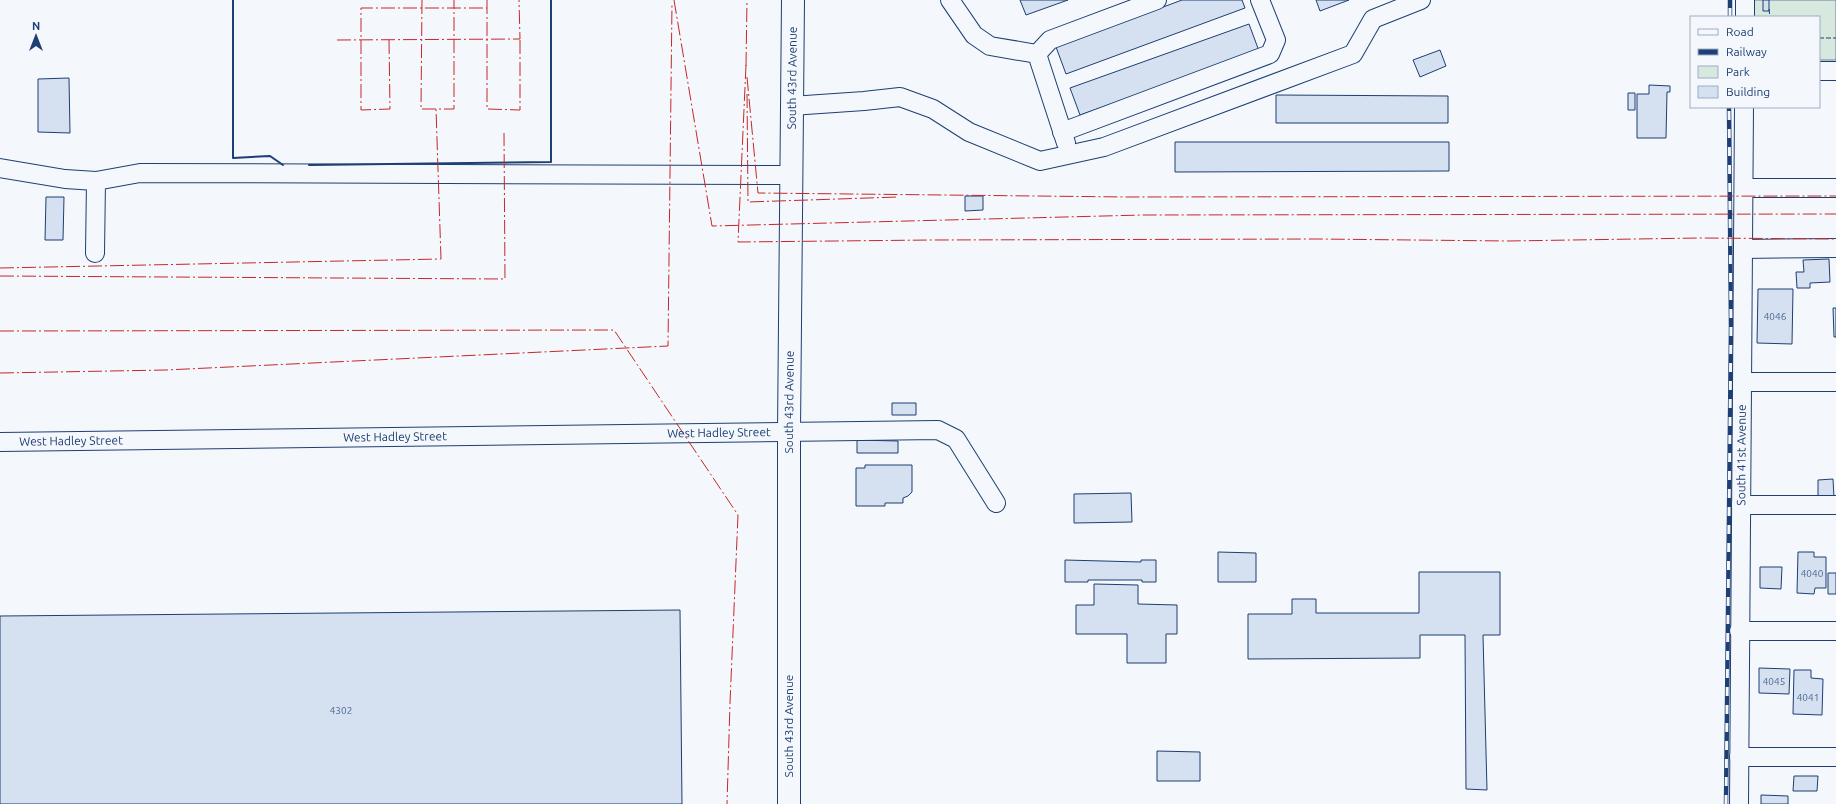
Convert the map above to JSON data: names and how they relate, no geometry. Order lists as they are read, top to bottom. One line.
{"streets":{"main road":["South 43rd Avenue"],"street":["West Hadley Street","South 41st Avenue"]},"crossings":[["South 43rd Avenue","West Hadley Street"]],"house_numbers":["4046","4040","4045","4041","4302"],"legend":["Road","Railway","Park","Building"],"north":"top"}
